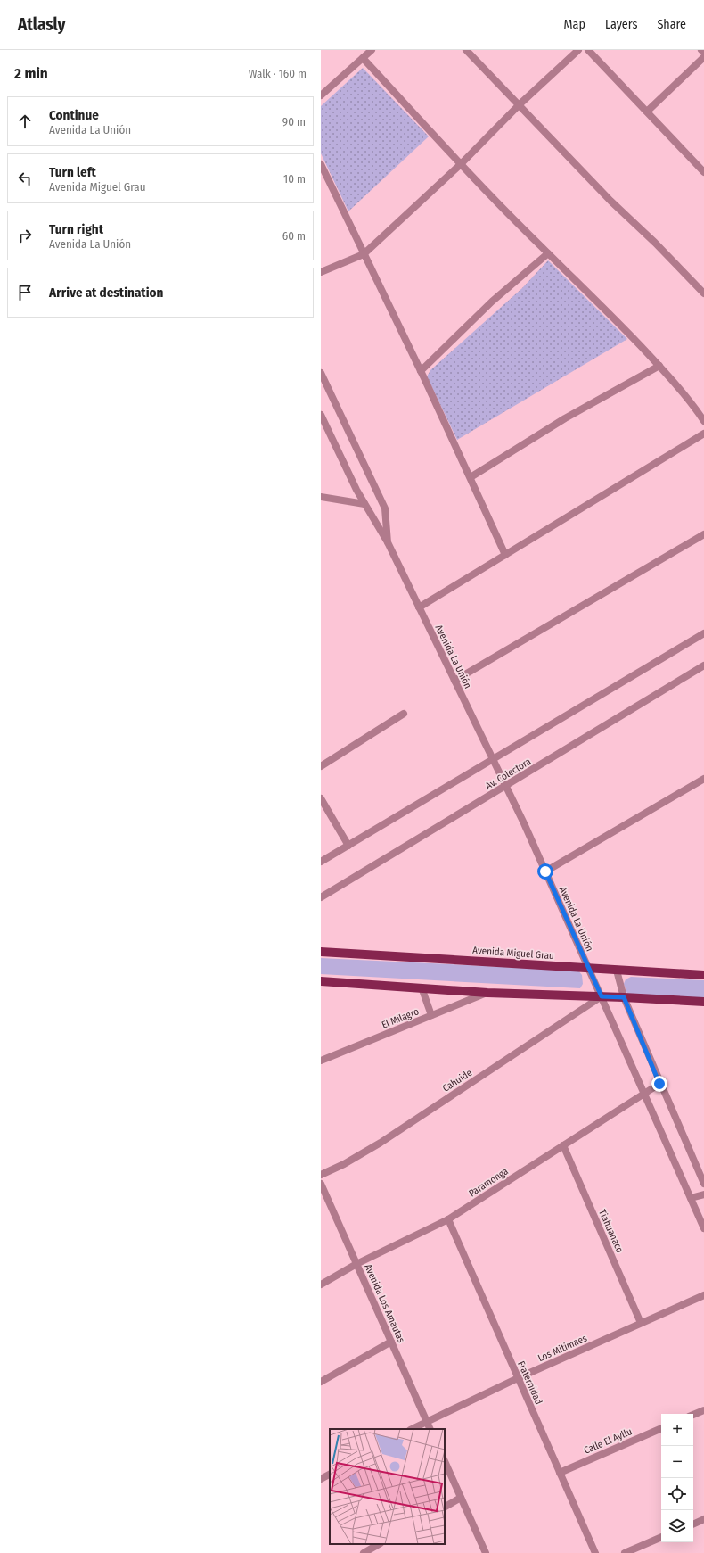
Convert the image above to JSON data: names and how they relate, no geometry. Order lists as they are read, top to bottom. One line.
{"streets":{"main road":["Avenida Miguel Grau"],"street":["Avenida La Unión","Av. Colectora","El Milagro","Cahuide","Paramonga","Tiahuanaco","Avenida Los Amautas","Los Mitimaes","Fraternidad","Calle El Ayllu"]},"crossings":[["Avenida La Unión","Av. Colectora"],["Avenida La Unión","Avenida Miguel Grau"],["Avenida La Unión","Cahuide"],["Avenida La Unión","Paramonga"],["Paramonga","Tiahuanaco"],["Paramonga","Avenida Los Amautas"],["Paramonga","Fraternidad"],["Tiahuanaco","Los Mitimaes"],["Avenida Los Amautas","Los Mitimaes"],["Los Mitimaes","Fraternidad"],["Fraternidad","Calle El Ayllu"]],"page":{"header":"Atlasly","nav":["Map","Layers","Share"],"heading":["2 min","Walk · 160 m"],"list":[["Continue","Avenida La Unión","90 m"],["Turn left","Avenida Miguel Grau","10 m"],["Turn right","Avenida La Unión","60 m"],"Arrive at destination"],"map_buttons":["+","−"]}}
